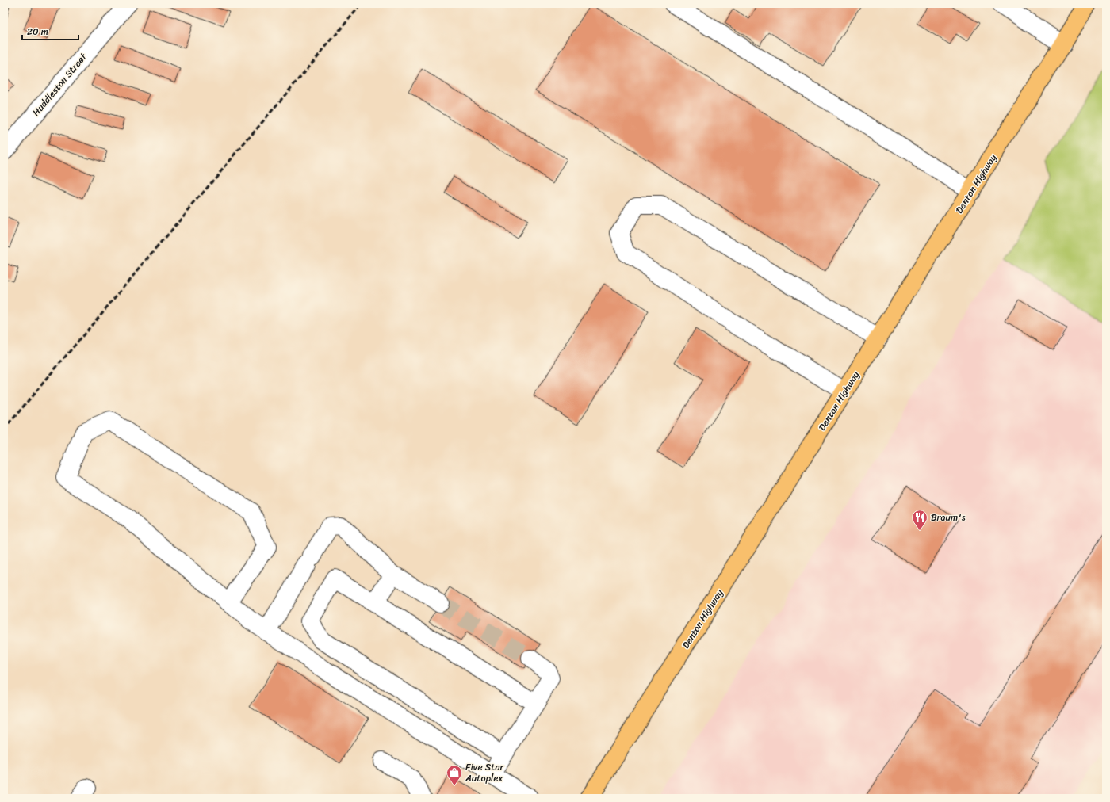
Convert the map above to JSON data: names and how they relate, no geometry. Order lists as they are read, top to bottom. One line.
{"streets":{"main road":["Denton Highway"],"street":["Huddleston Street"]},"places":{"restaurant":["Braum's"],"shop":["Five Star Autoplex"]},"scale_bar":"20 m"}
